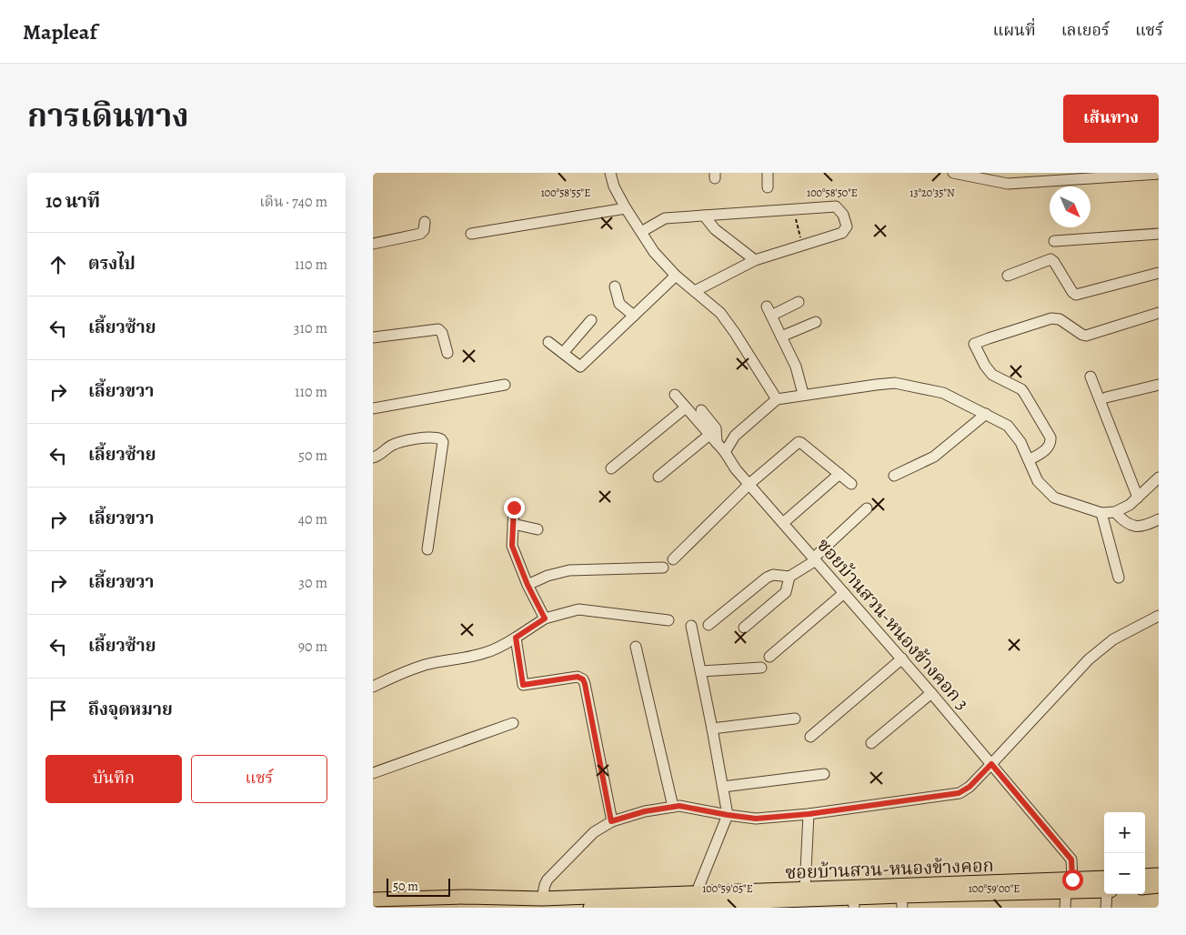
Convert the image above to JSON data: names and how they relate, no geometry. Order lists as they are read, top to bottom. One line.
{"streets":{"main road":["ซอยบ้านสวน-หนองข้างคอก"],"street":["ซอยบ้านสวน-หนองข้างคอก 3"]},"crossings":[["ซอยบ้านสวน-หนองข้างคอก 3","ซอยบ้านสวน-หนองข้างคอก"]],"scale_bar":"50 m","north":"bottom right","page":{"header":"Mapleaf","nav":["แผนที่","เลเยอร์","แชร์"],"title":"การเดินทาง","buttons":["เส้นทาง",["บันทึก","แชร์"]],"heading":["10 นาที","เดิน · 740 m"],"list":[["ตรงไป","110 m"],["เลี้ยวซ้าย","310 m"],["เลี้ยวขวา","110 m"],["เลี้ยวซ้าย","50 m"],["เลี้ยวขวา","40 m"],["เลี้ยวขวา","30 m"],["เลี้ยวซ้าย","90 m"],"ถึงจุดหมาย"],"map_buttons":["+","−"],"scale":"50 m"},"coordinates":["13°20'35\"N","100°58'55\"E","100°58'50\"E","100°59'05\"E","100°59'00\"E"]}
